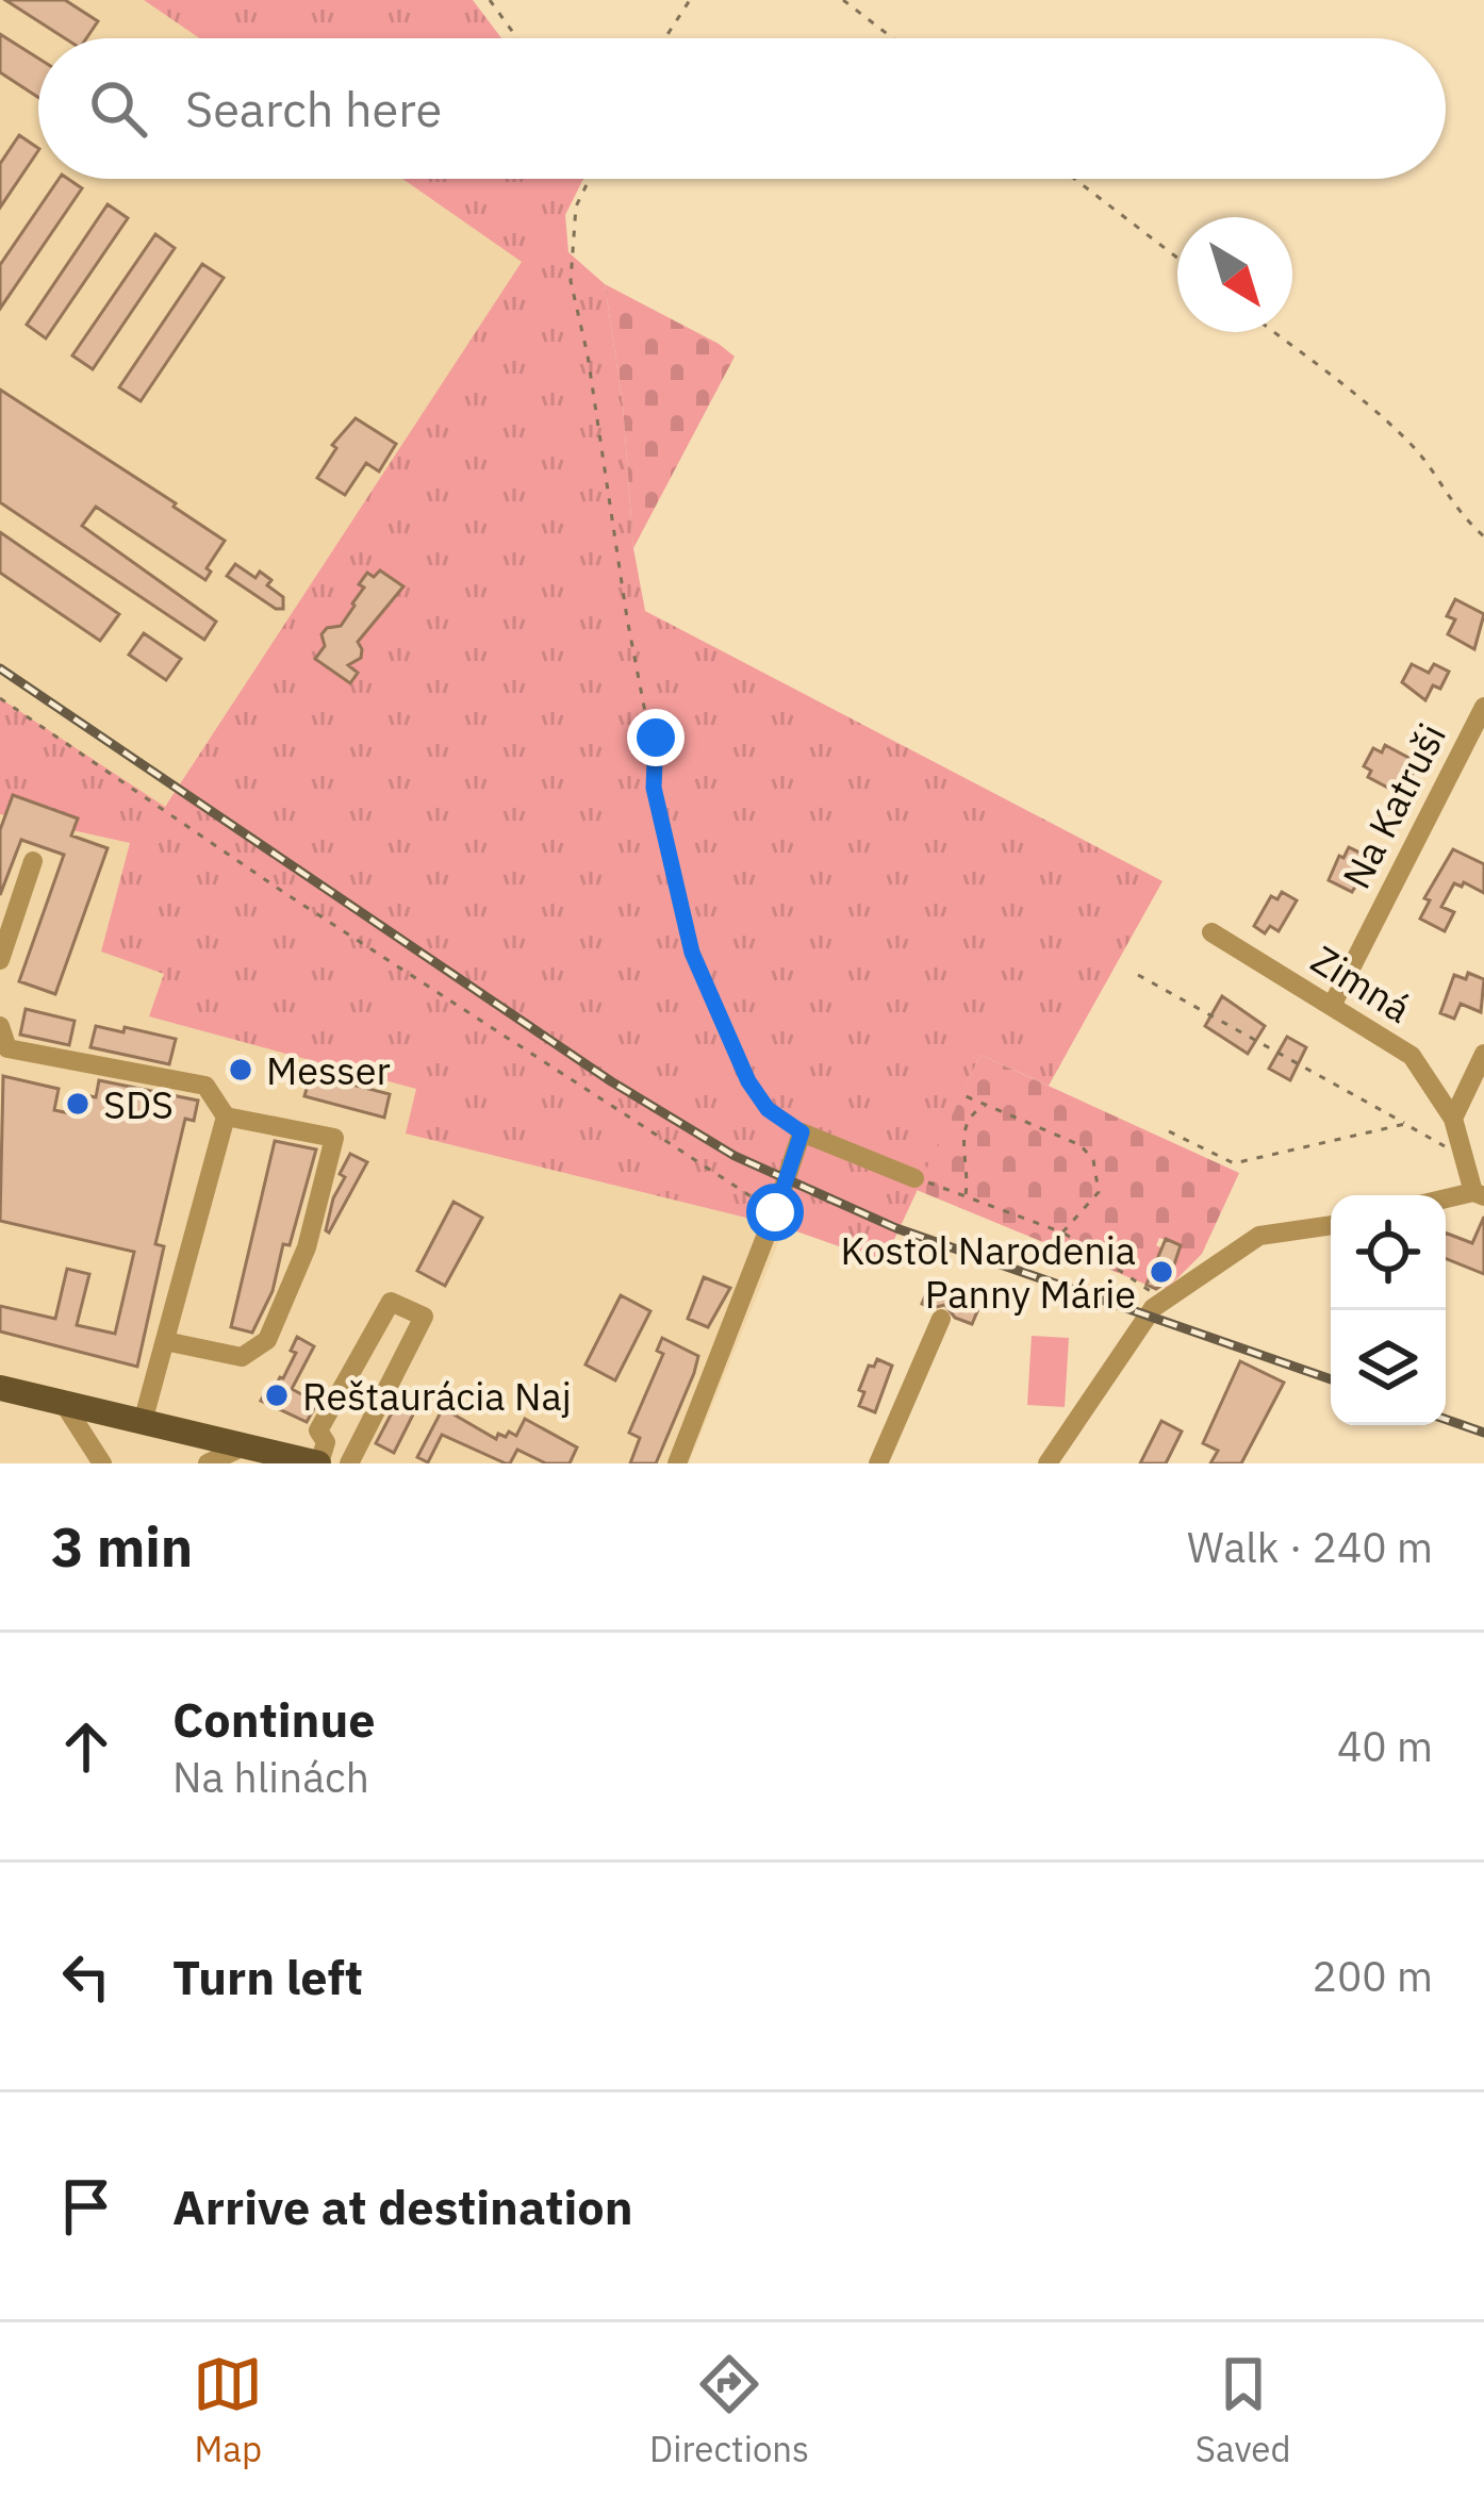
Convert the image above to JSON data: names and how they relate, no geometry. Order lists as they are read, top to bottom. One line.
{"streets":{"street":["Na Katruši","Zimná"]},"crossings":[["Na Katruši","Zimná"]],"places":["Messer","SDS","Kostol Narodenia Panny Márie","Reštaurácia Naj"],"north":"bottom right","page":{"search":"Search here","heading":["3 min","Walk · 240 m"],"list":[["Continue","Na hlinách","40 m"],["Turn left","200 m"],"Arrive at destination"],"nav":["Map","Directions","Saved"]}}
